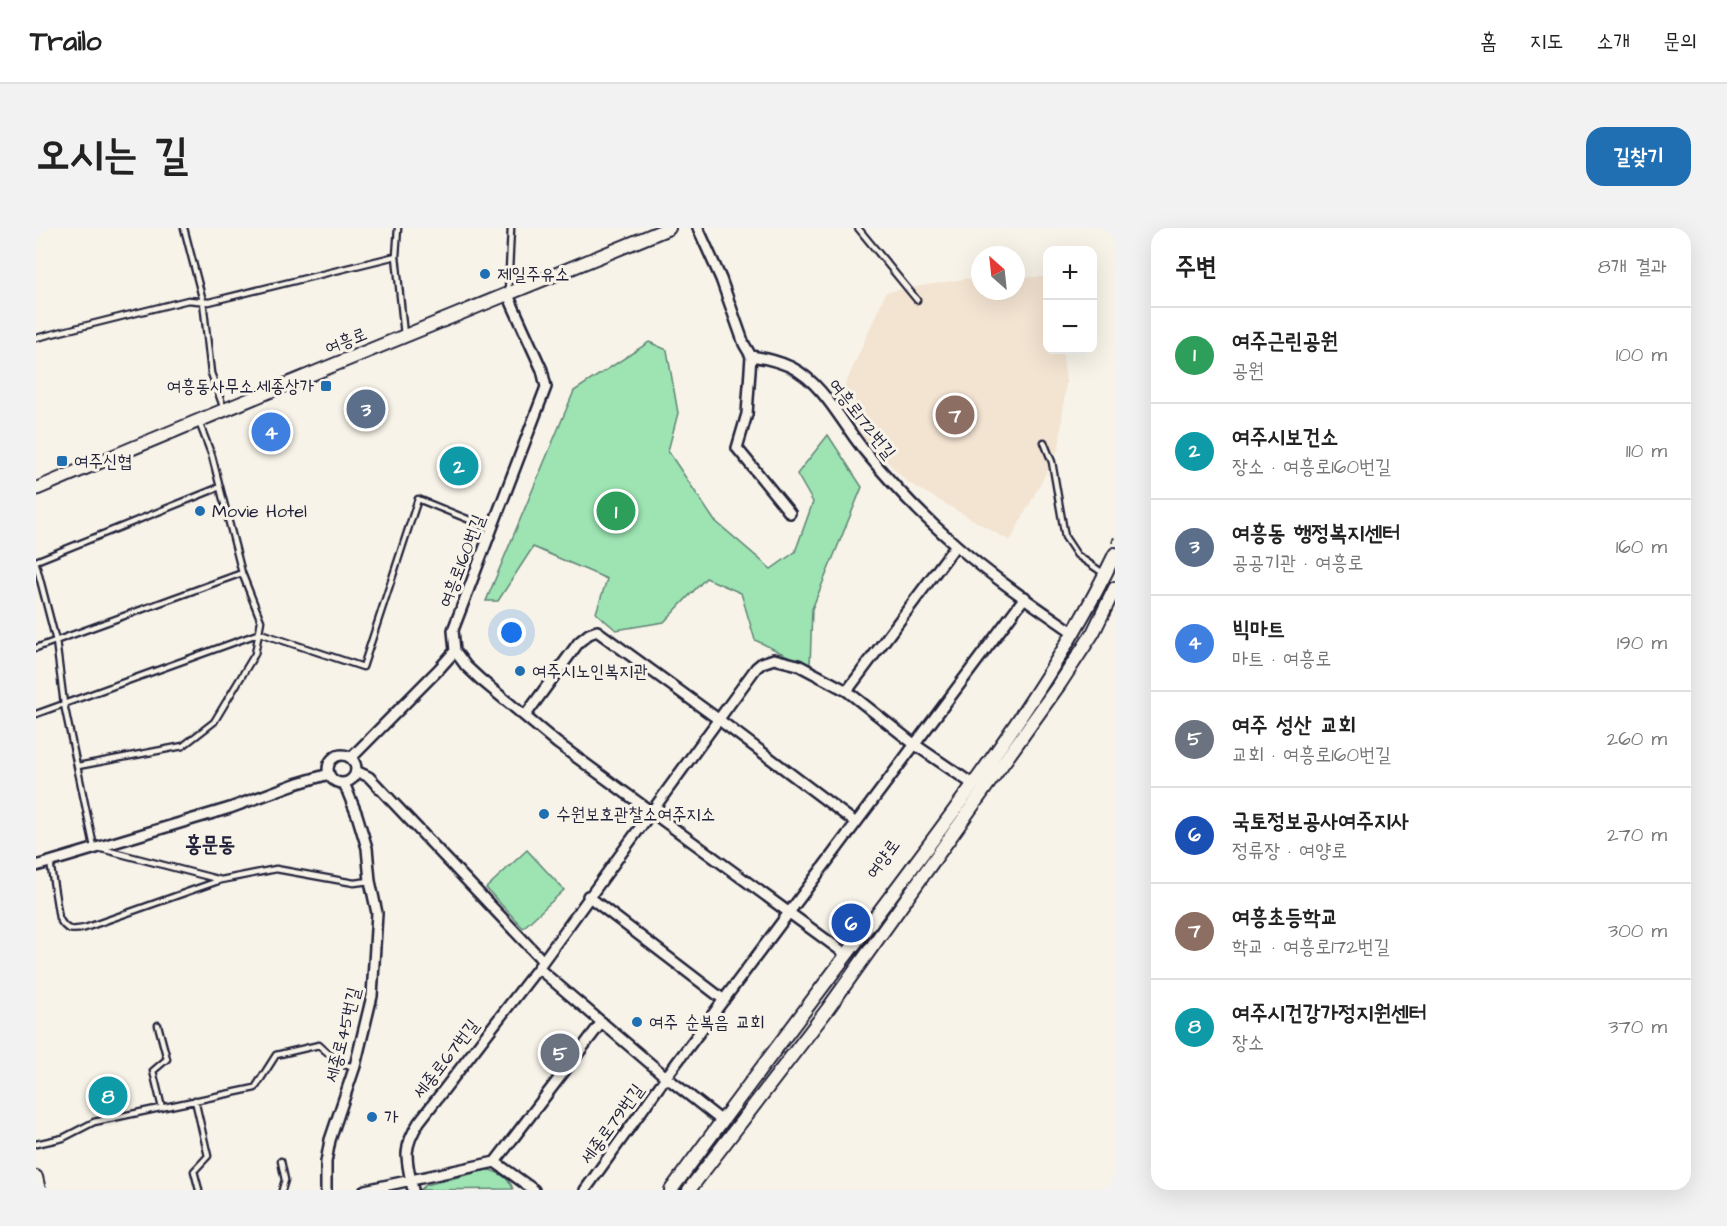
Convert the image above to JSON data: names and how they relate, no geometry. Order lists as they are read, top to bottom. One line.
{"streets":{"street":["여흥로","여흥로172번길","여흥로160번길","여양로","세종로45번길","세종로67번길","세종로79번길"]},"crossings":[["여흥로","여흥로160번길"],["여흥로172번길","여양로"]],"districts":["홍문동"],"places":{"other":["제일주유소","Movie Hotel","여주시노인복지관","수원보호관찰소여주지소","여주 순복음 교회","가"],"transit":["여흥동사무소.세종상가","여주신협"]},"north":"top left","page":{"header":"Trailo","nav":["홈","지도","소개","문의"],"title":"오시는 길","buttons":"길찾기","heading":["주변","8개 결과"],"map_buttons":["+","−"],"list":[{"mark":"1","name":"여주근린공원","note":"공원","value":"100 m"},{"mark":"2","name":"여주시보건소","note":"장소 · 여흥로160번길","value":"110 m"},{"mark":"3","name":"여흥동 행정복지센터","note":"공공기관 · 여흥로","value":"160 m"},{"mark":"4","name":"빅마트","note":"마트 · 여흥로","value":"190 m"},{"mark":"5","name":"여주 성산 교회","note":"교회 · 여흥로160번길","value":"260 m"},{"mark":"6","name":"국토정보공사여주지사","note":"정류장 · 여양로","value":"270 m"},{"mark":"7","name":"여흥초등학교","note":"학교 · 여흥로172번길","value":"300 m"},{"mark":"8","name":"여주시건강가정지원센터","note":"장소","value":"370 m"}],"pins":["3","7","4","2","1","6","5","8"]}}
